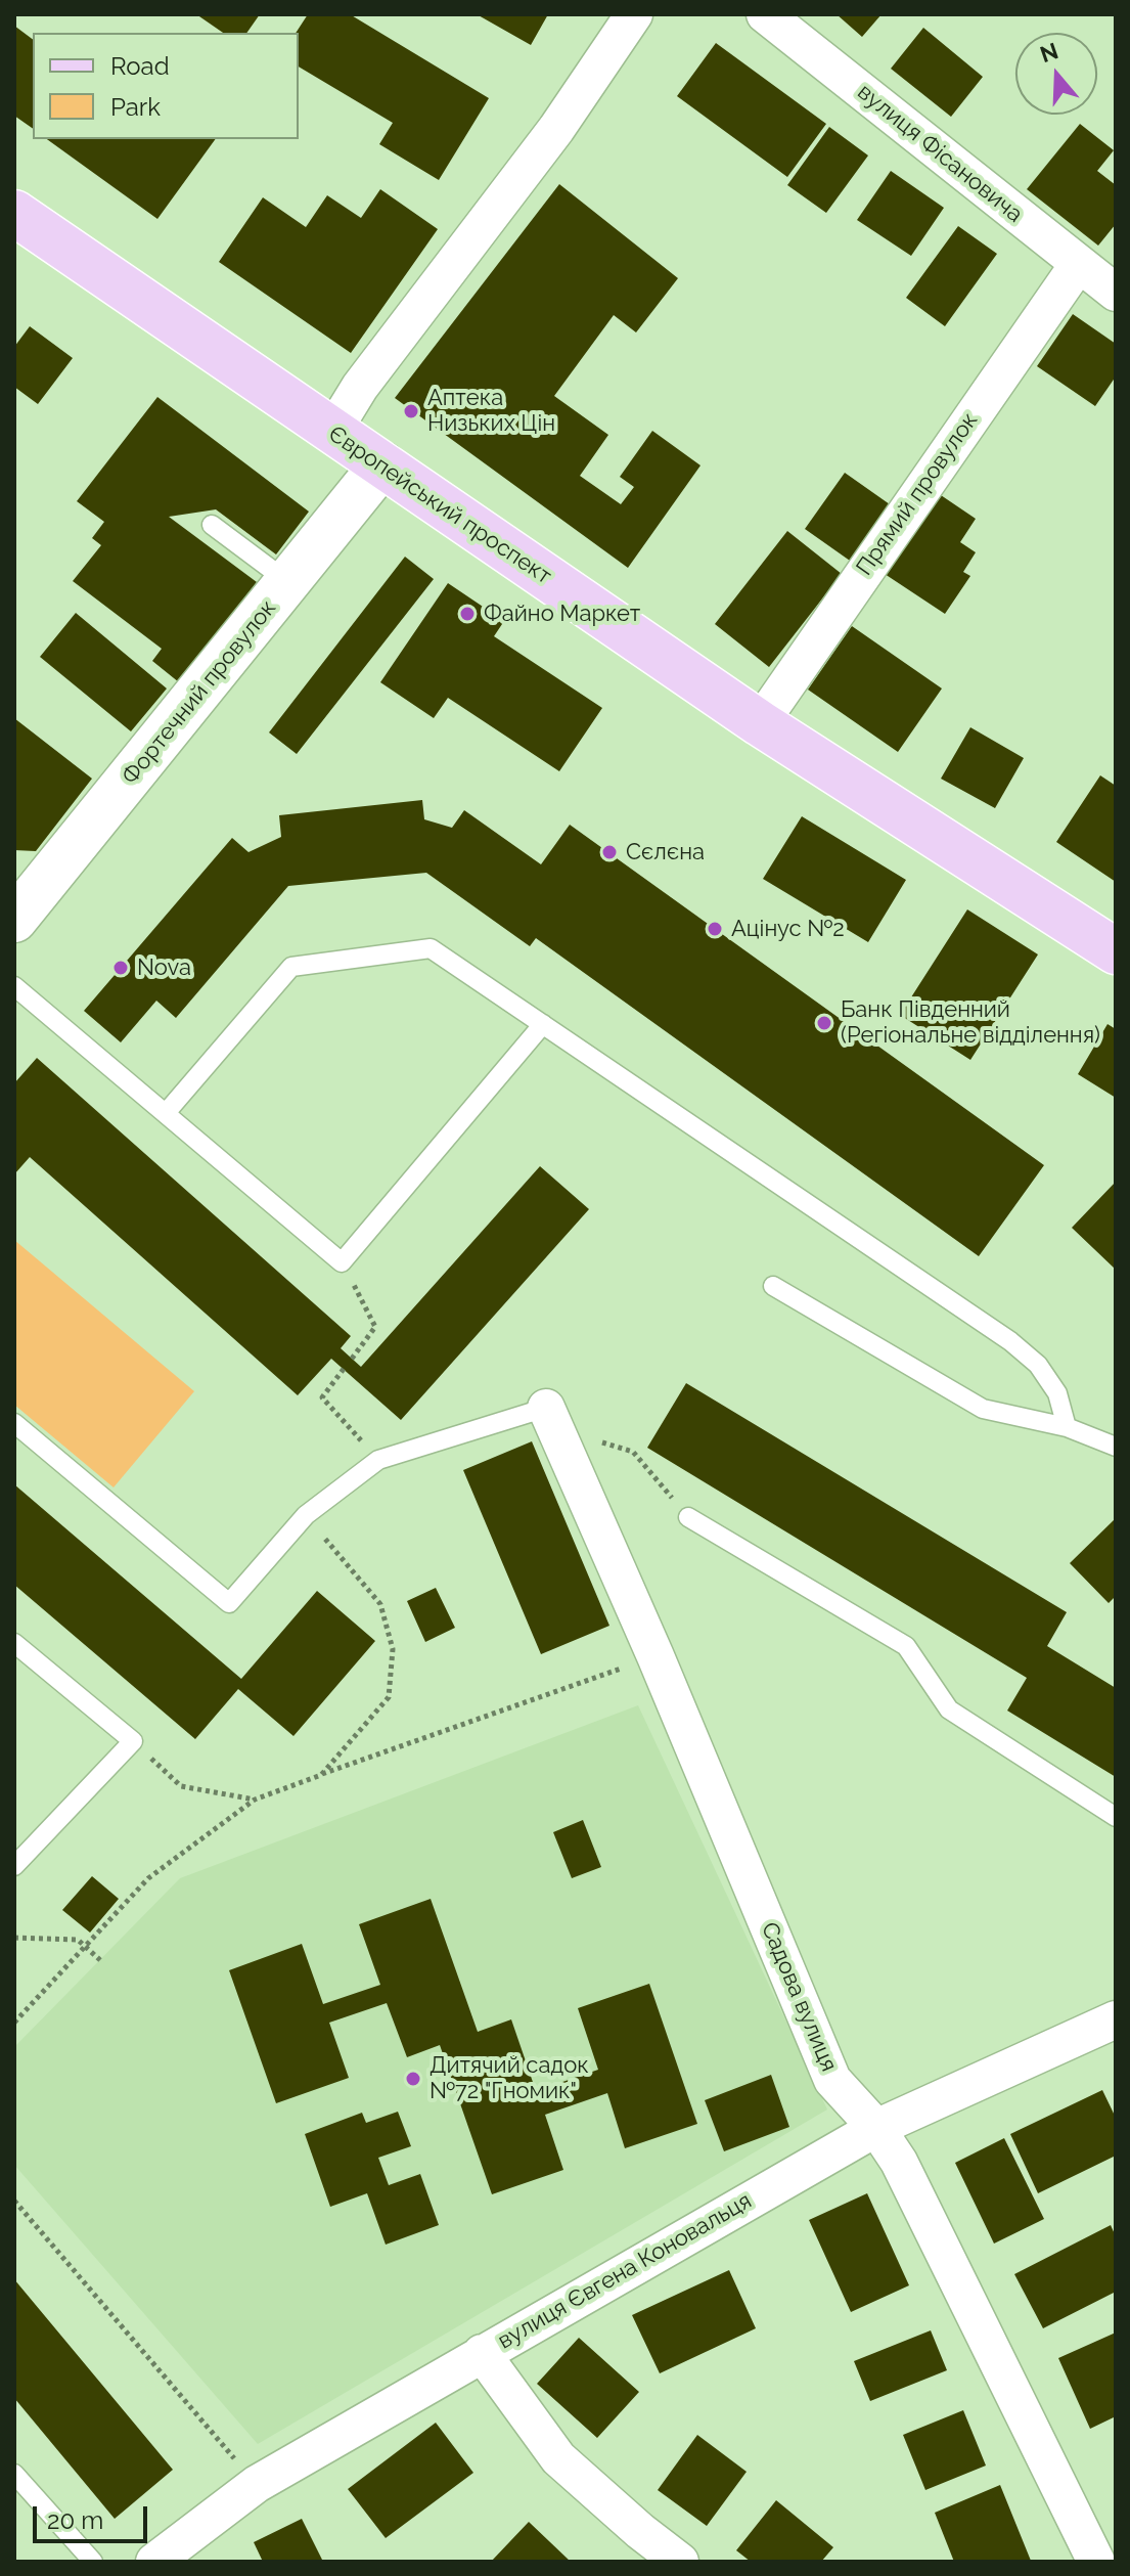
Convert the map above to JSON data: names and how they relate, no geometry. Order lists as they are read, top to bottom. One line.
{"streets":{"main road":["Європейський проспект"],"street":["вулиця Фісановича","Прямий провулок","Фортечний провулок","Садова вулиця","вулиця Євгена Коновальця"]},"crossings":[["вулиця Фісановича","Прямий провулок"],["Прямий провулок","Європейський проспект"],["Європейський проспект","Фортечний провулок"],["Садова вулиця","вулиця Євгена Коновальця"]],"places":["Аптека Низьких Цін","Файно Маркет","Сєлєна","Ацінус №2","Nova","Банк Південний (Регіональне відділення)","Дитячий садок №72 \"Гномик\""],"legend":["Road","Park"],"scale_bar":"20 m","north":"top"}
